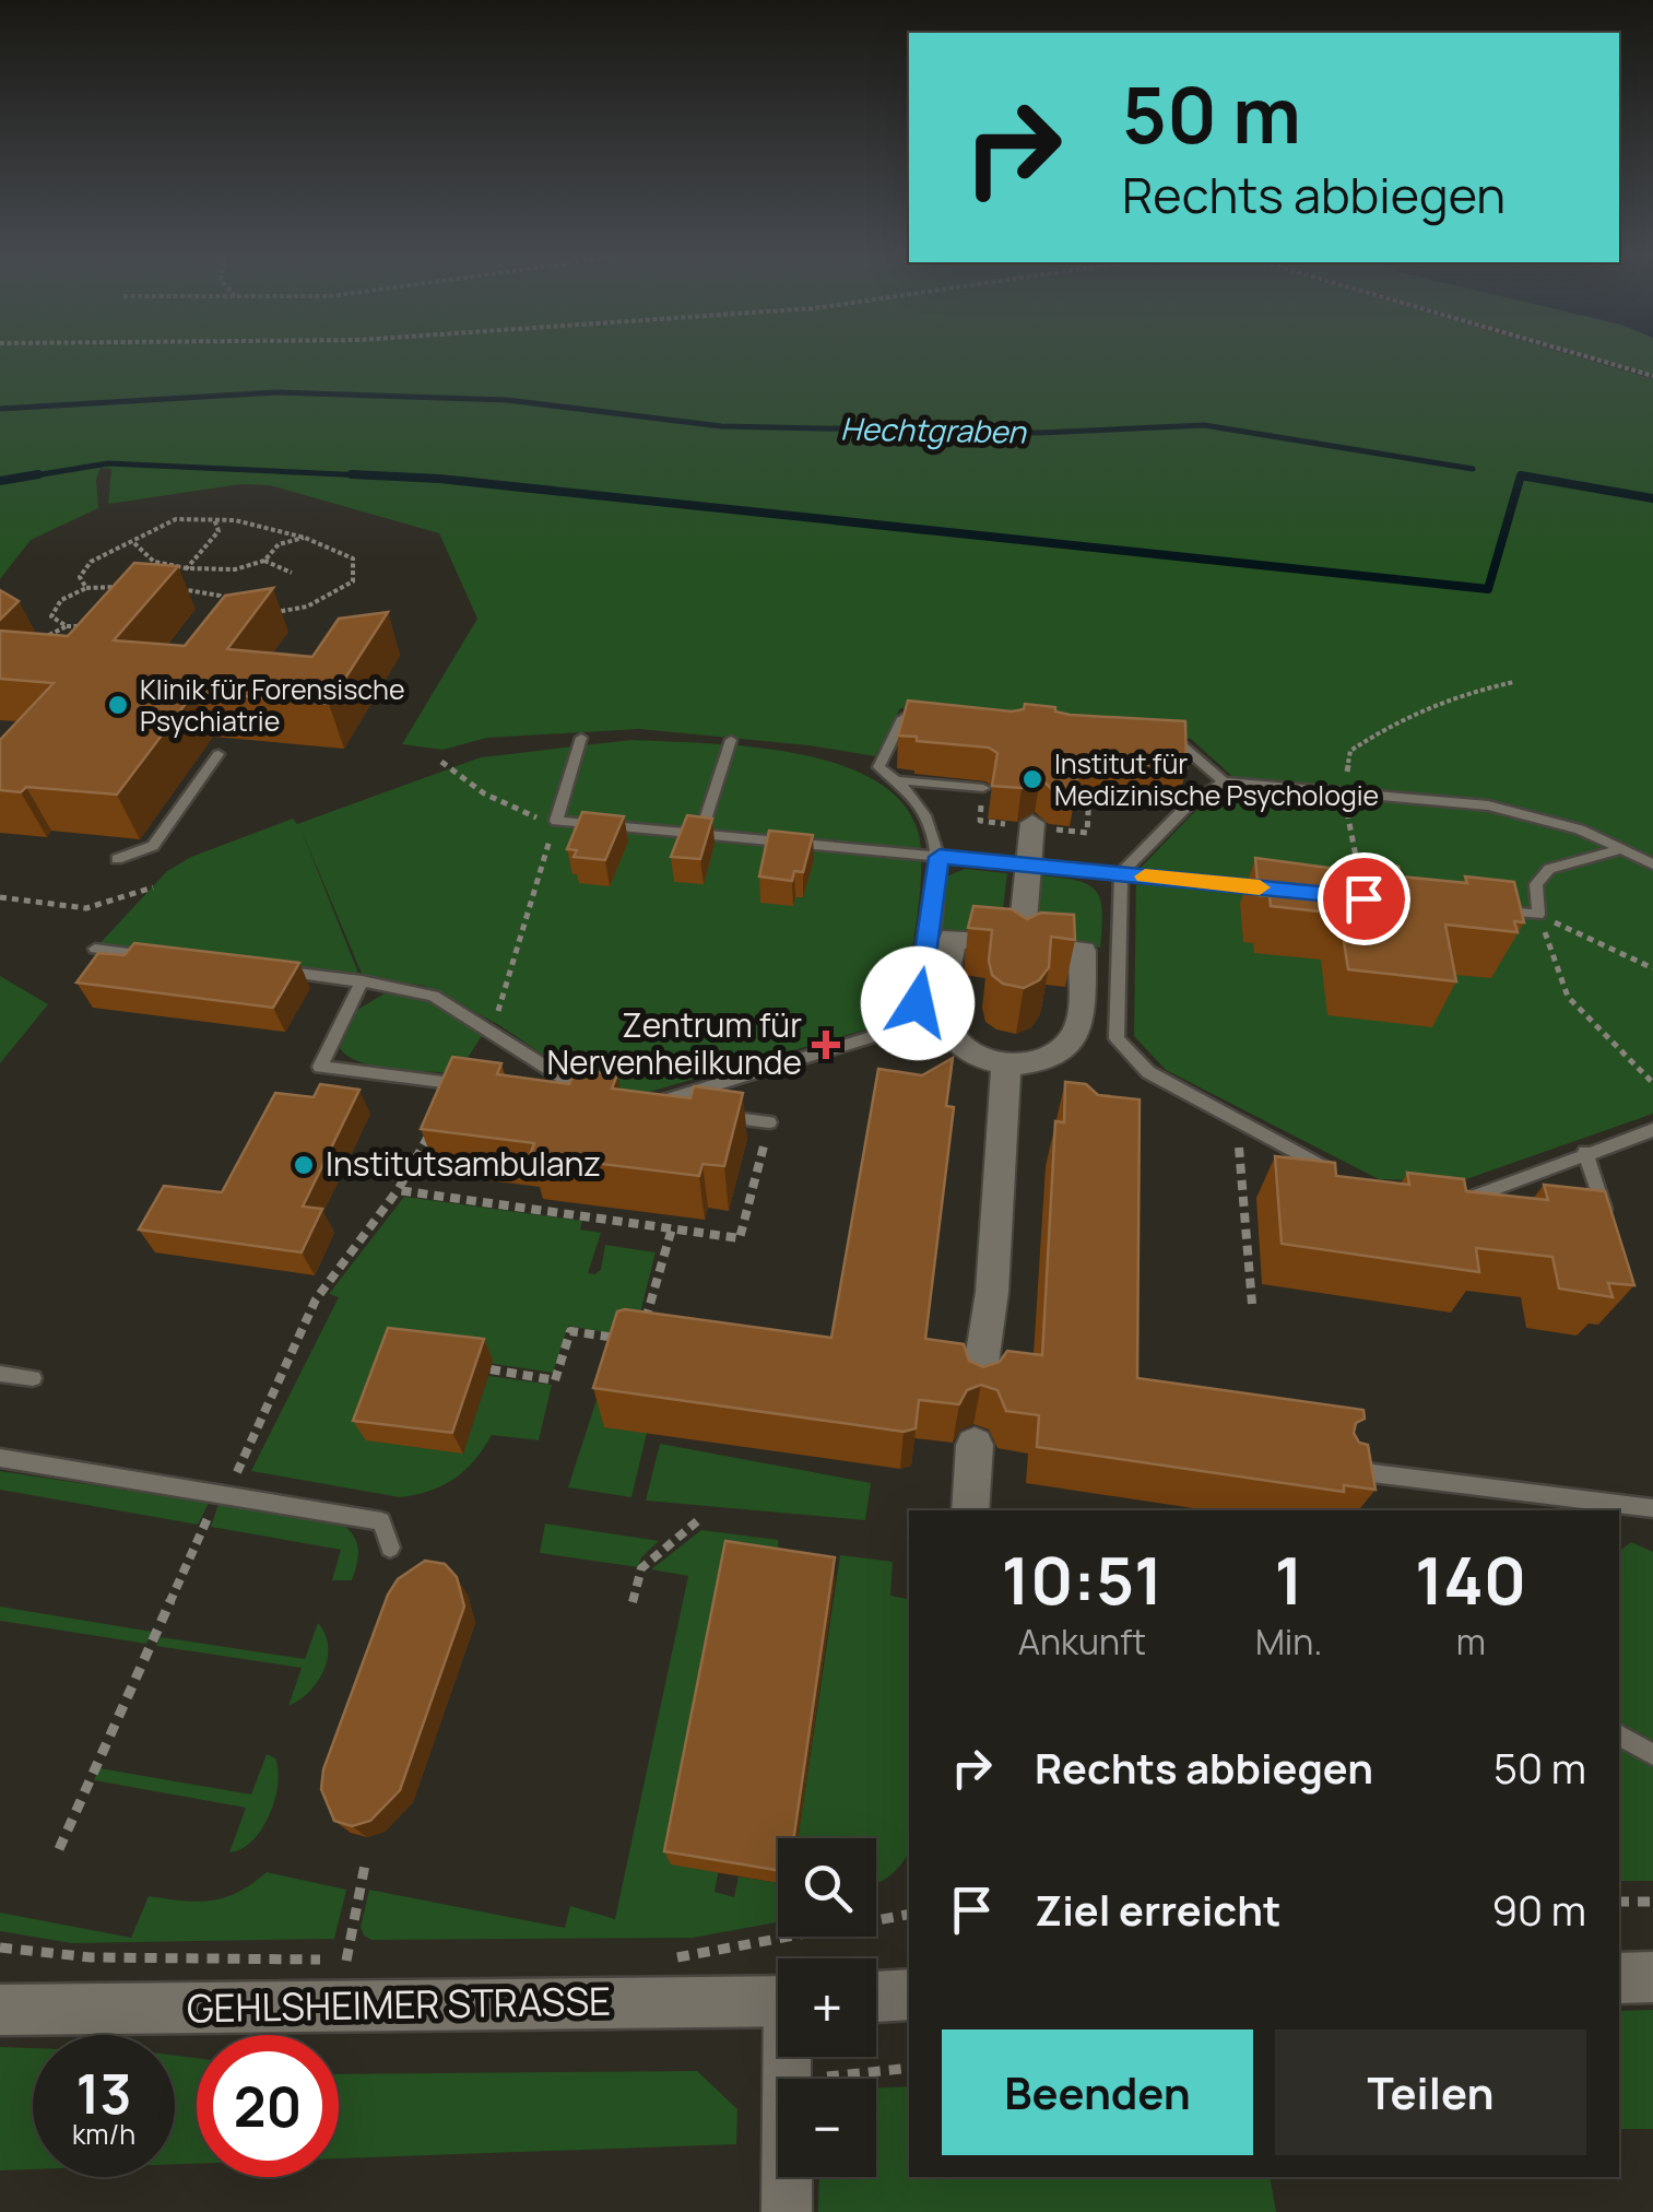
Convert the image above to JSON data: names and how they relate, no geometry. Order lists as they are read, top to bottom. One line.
{"streets":{"street":["GEHLSHEIMER STRASSE"]},"water":["Hechtgraben"],"places":{"other":["Klinik für Forensische Psychiatrie","Institut für Medizinische Psychologie","Institutsambulanz"],"health":["Zentrum für Nervenheilkunde"]},"page":{"turn":["50 m","Rechts abbiegen"],"eta":["10:51","Ankunft","1","Min.","140","m"],"list":[{"name":"Rechts abbiegen","value":"50 m"},{"name":"Ziel erreicht","value":"90 m"}],"map_buttons":["+","−"],"buttons":["Beenden","Teilen"],"speed":"13 km/h","limit":"20"}}
